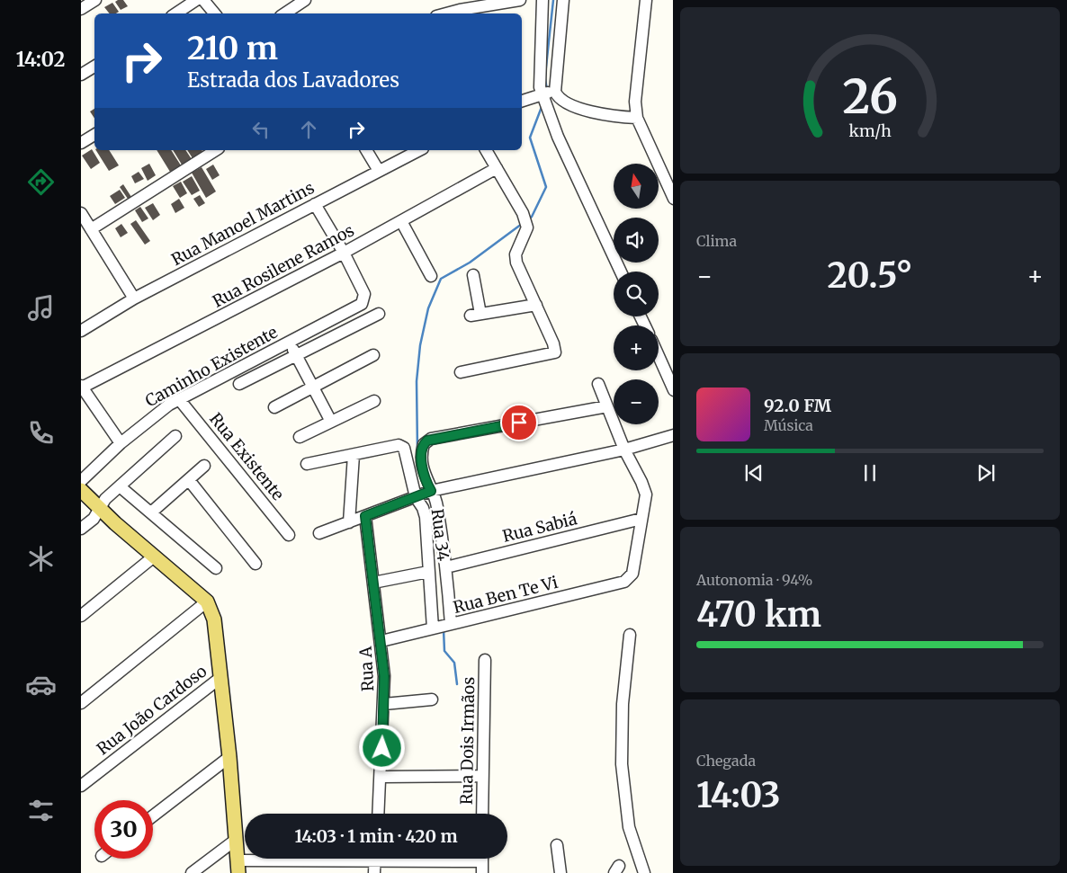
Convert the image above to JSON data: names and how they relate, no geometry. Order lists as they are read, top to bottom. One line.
{"streets":{"street":["Rua Manoel Martins","Rua Rosilene Ramos","Caminho Existente","Rua Existente","Rua Sabiá","Rua 34","Rua Ben Te Vi","Rua A","Rua João Cardoso","Rua Dois Irmãos"]},"crossings":[["Rua Rosilene Ramos","Caminho Existente"],["Caminho Existente","Rua Existente"],["Rua Sabiá","Rua 34"],["Rua Sabiá","Rua Ben Te Vi"],["Rua 34","Rua Ben Te Vi"],["Rua Ben Te Vi","Rua A"]],"north":"top","page":{"tabs":"14:02","turn":["210 m","Estrada dos Lavadores"],"map_buttons":["+","−"],"tile":["Clima",["Autonomia · 94%","470 km"],["Chegada","14:03"]],"heat":["−","20.5°","+"],"song":["92.0 FM","Música"],"limit":"30","trip":"14:03 · 1 min · 420 m","gauge":["26","km/h"]}}
